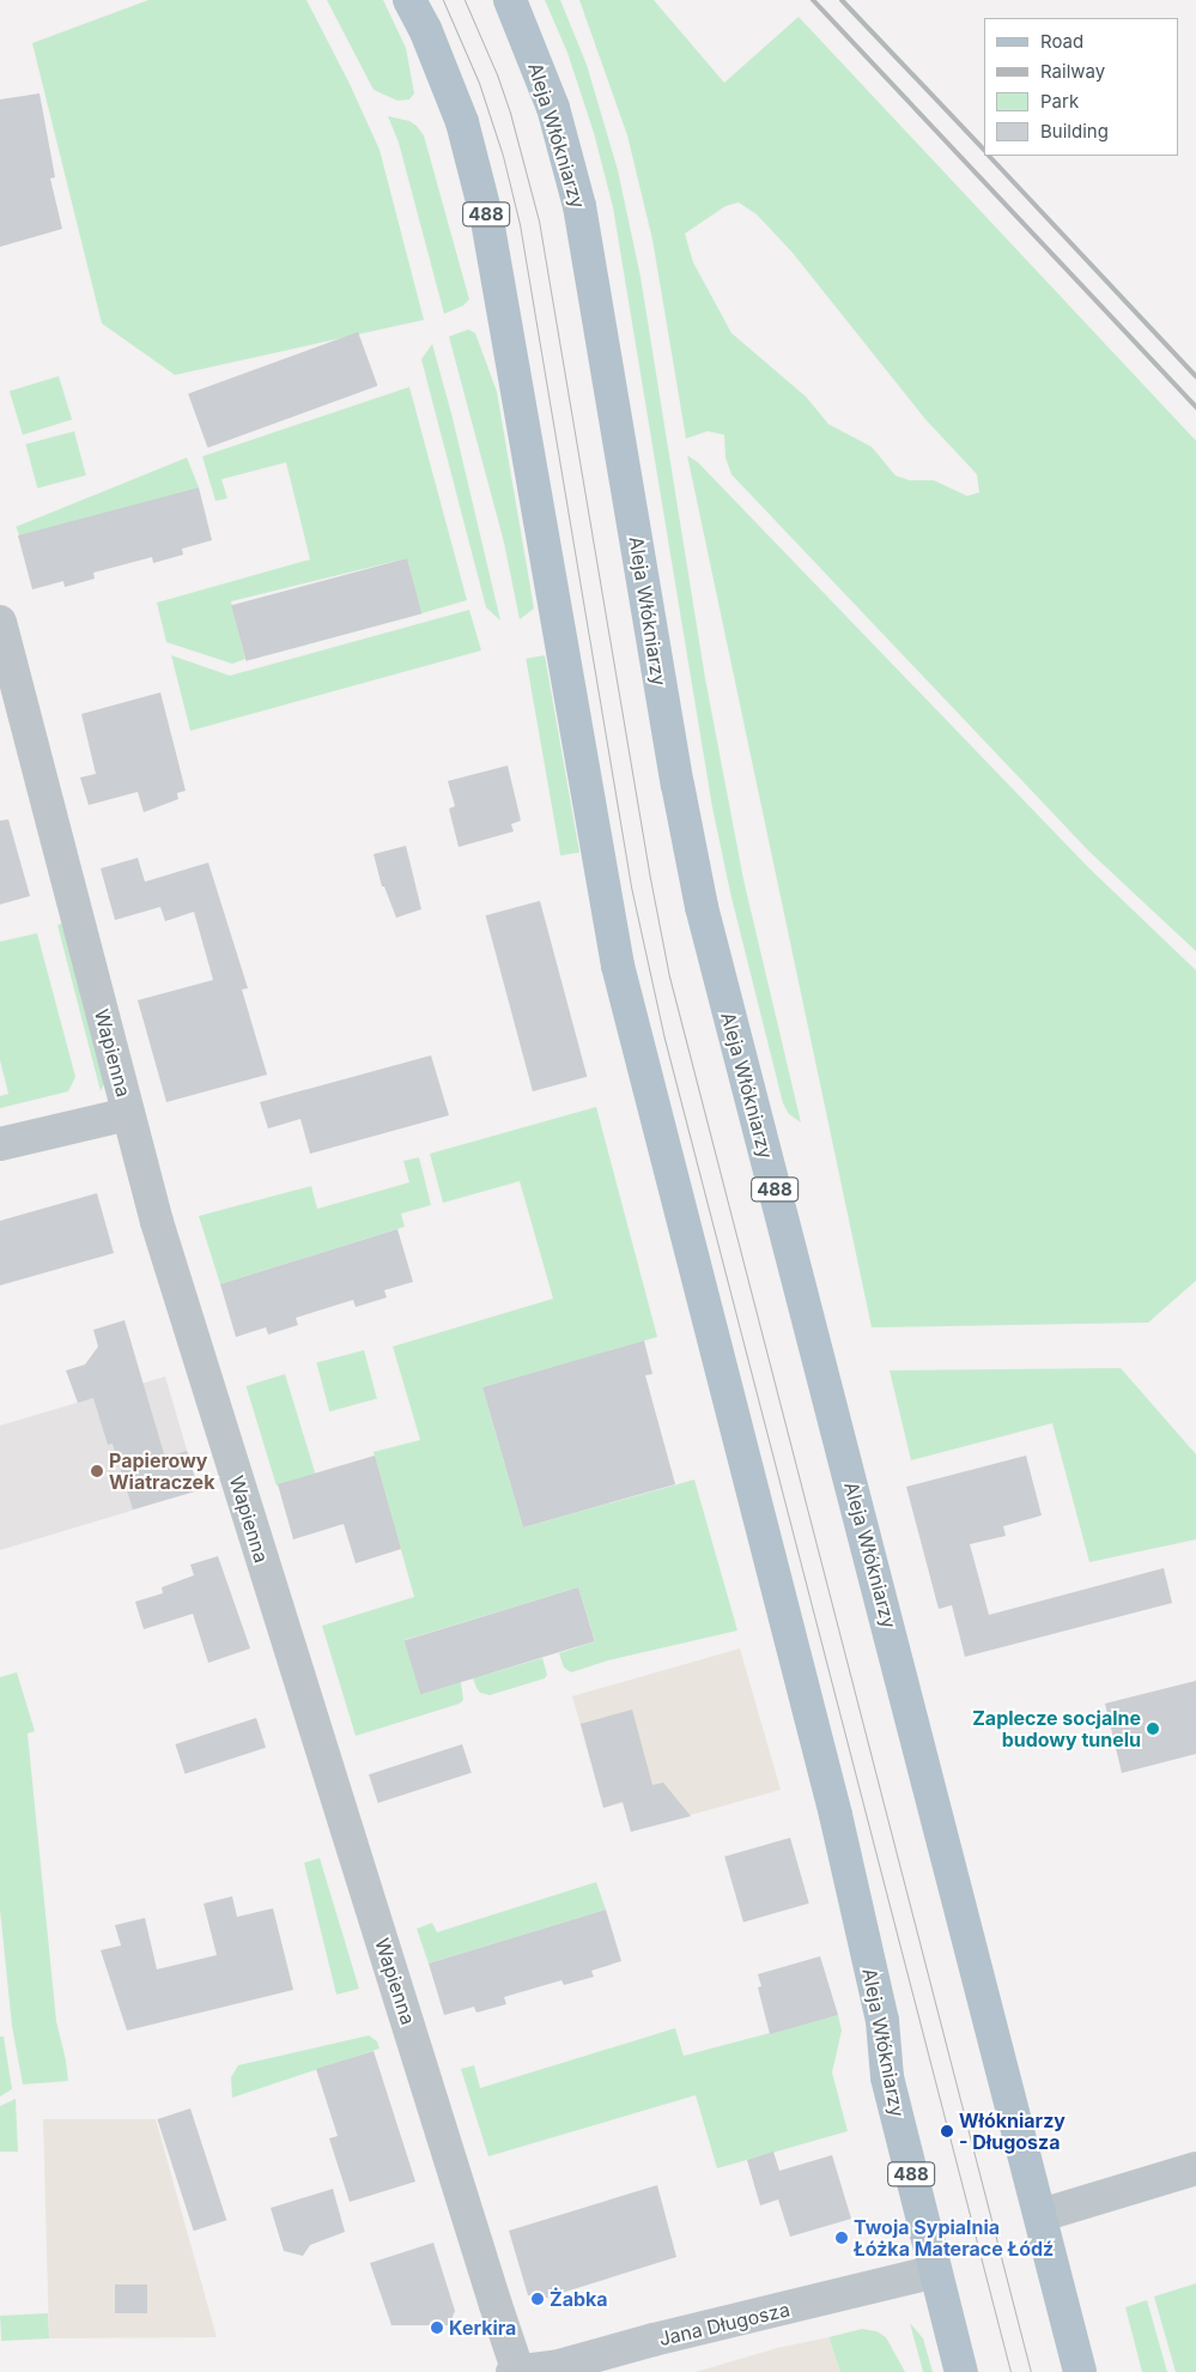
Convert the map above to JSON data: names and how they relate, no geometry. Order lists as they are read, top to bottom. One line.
{"streets":{"main road":["Aleja Włókniarzy","488"],"street":["Wapienna","Jana Długosza"]},"crossings":[["Aleja Włókniarzy","Jana Długosza"],["Wapienna","Jana Długosza"]],"places":["Papierowy Wiatraczek","Zaplecze socjalne budowy tunelu","Włókniarzy - Długosza","Twoja Sypialnia Łóżka Materace Łódź","Żabka","Kerkira"],"legend":["Road","Railway","Park","Building"]}
